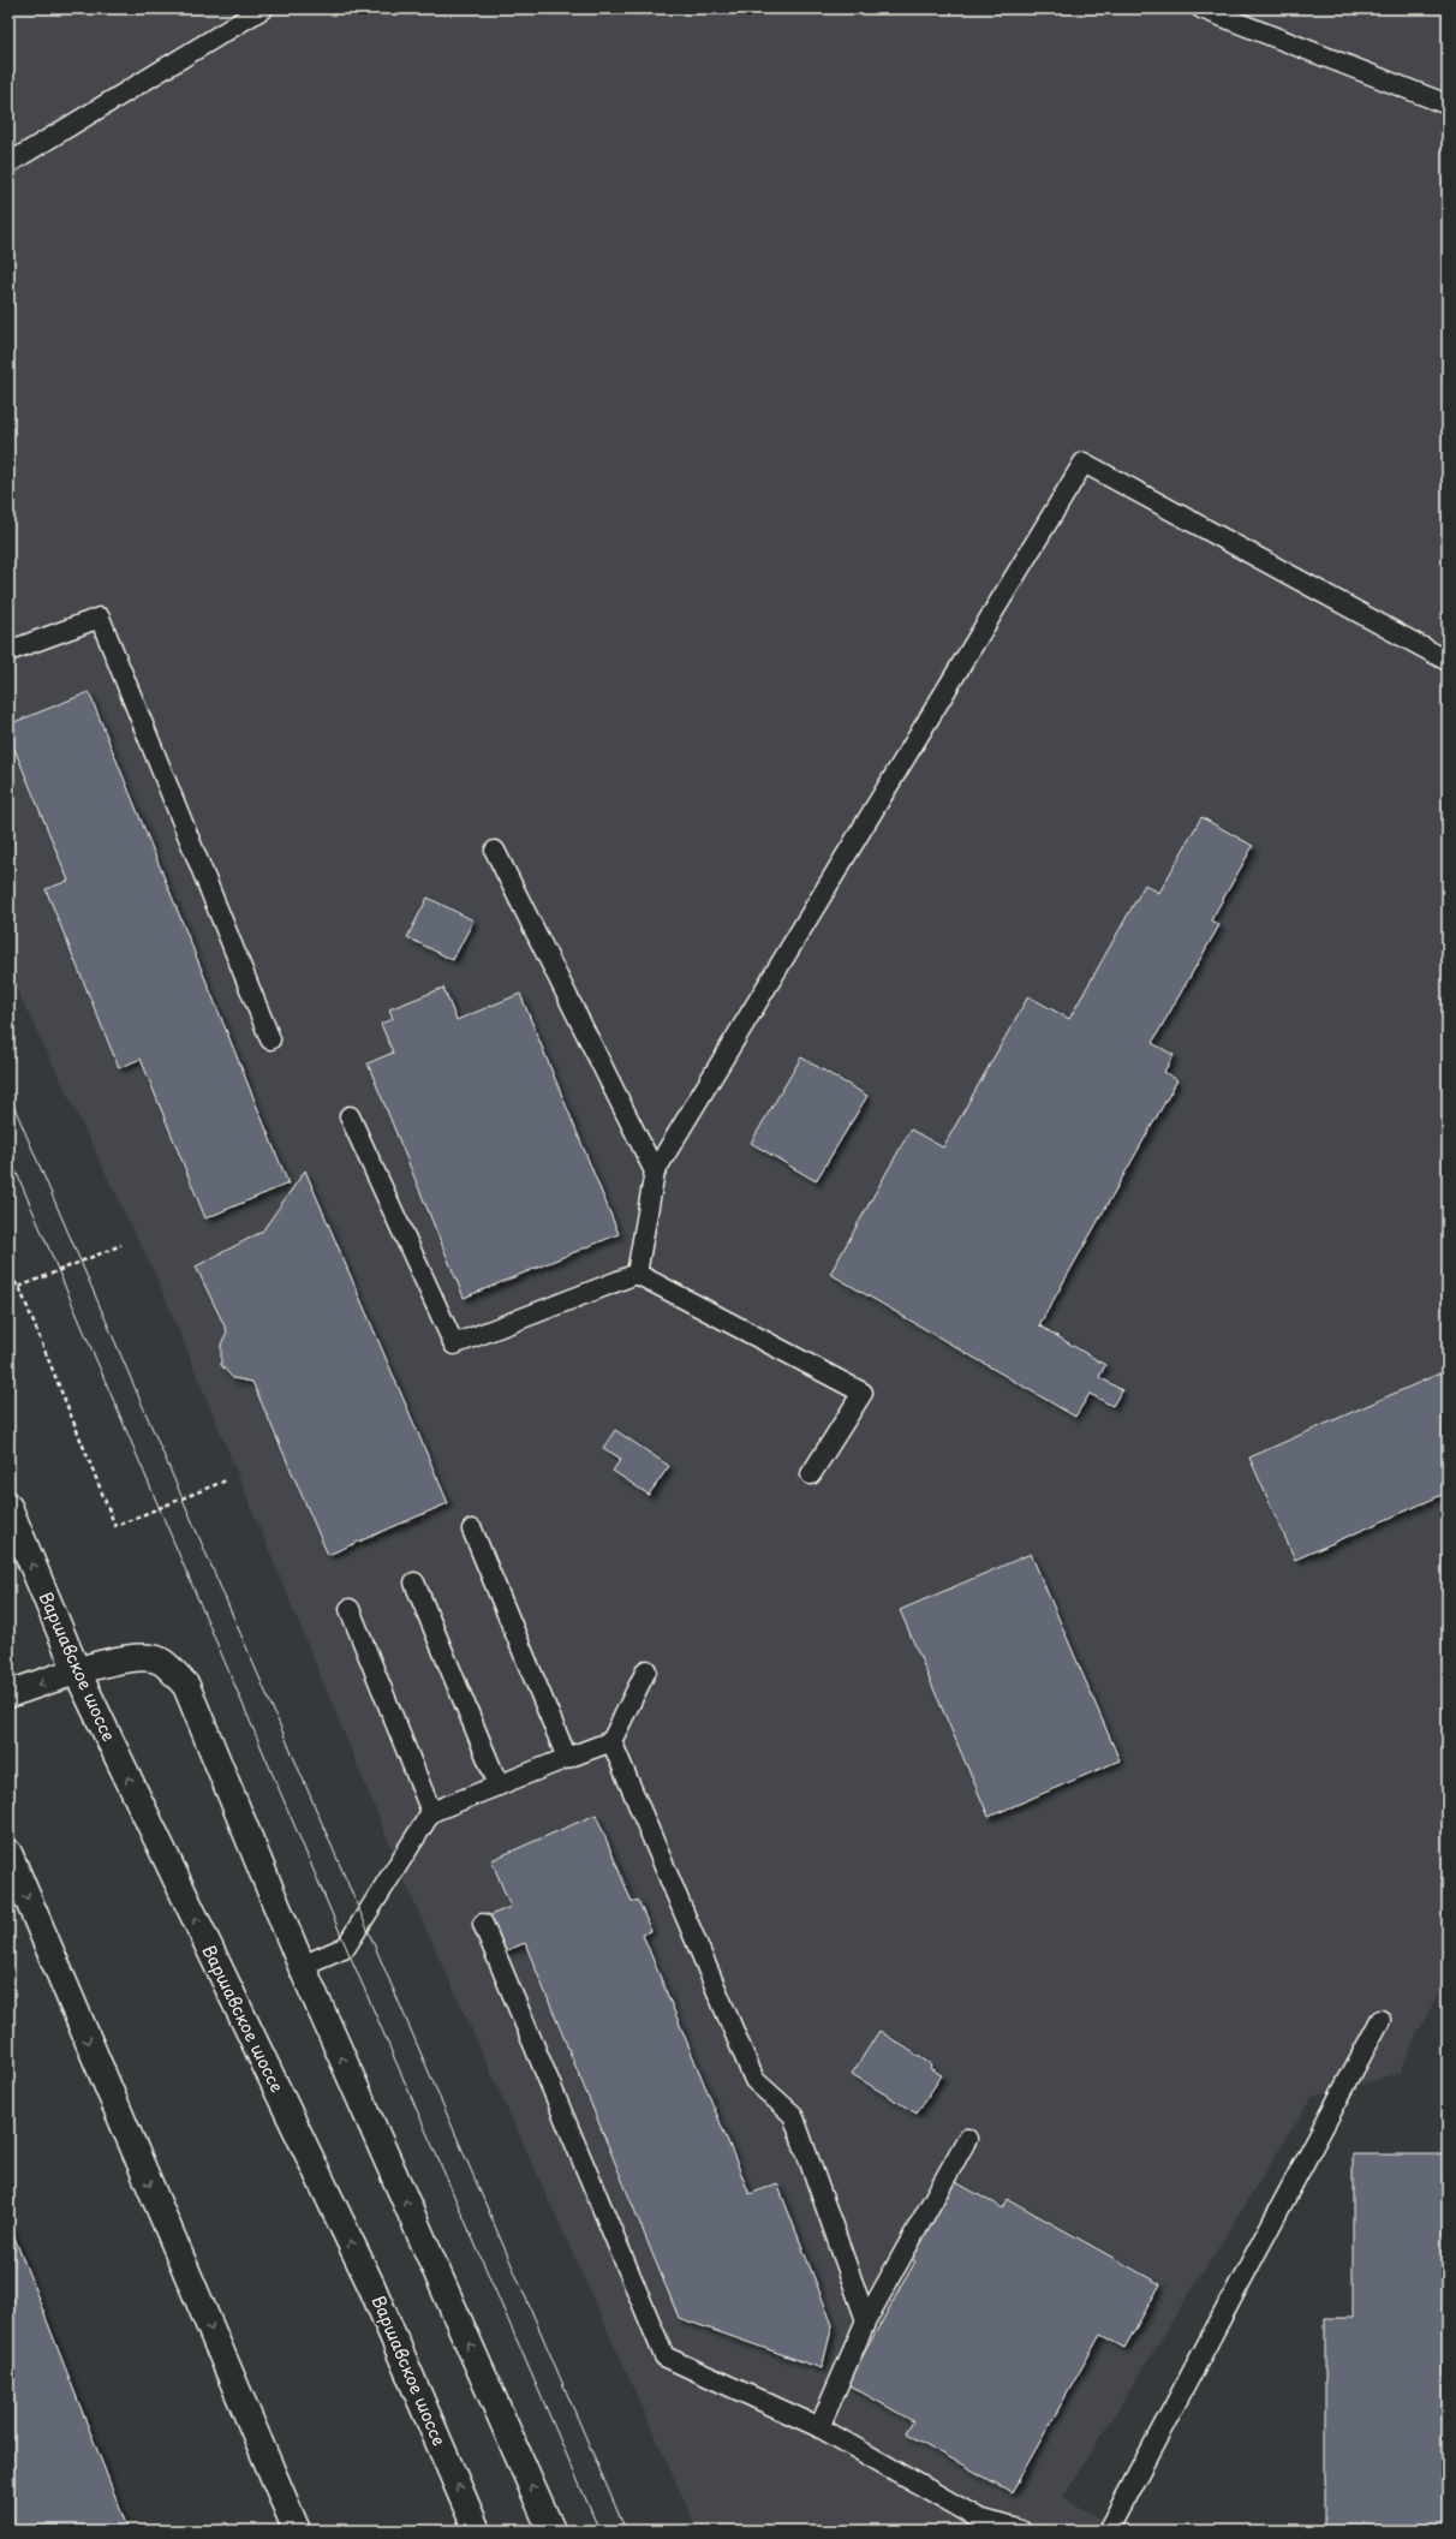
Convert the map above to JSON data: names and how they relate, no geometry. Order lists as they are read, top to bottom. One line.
{"streets":{"main road":["Варшавское шоссе"]}}
